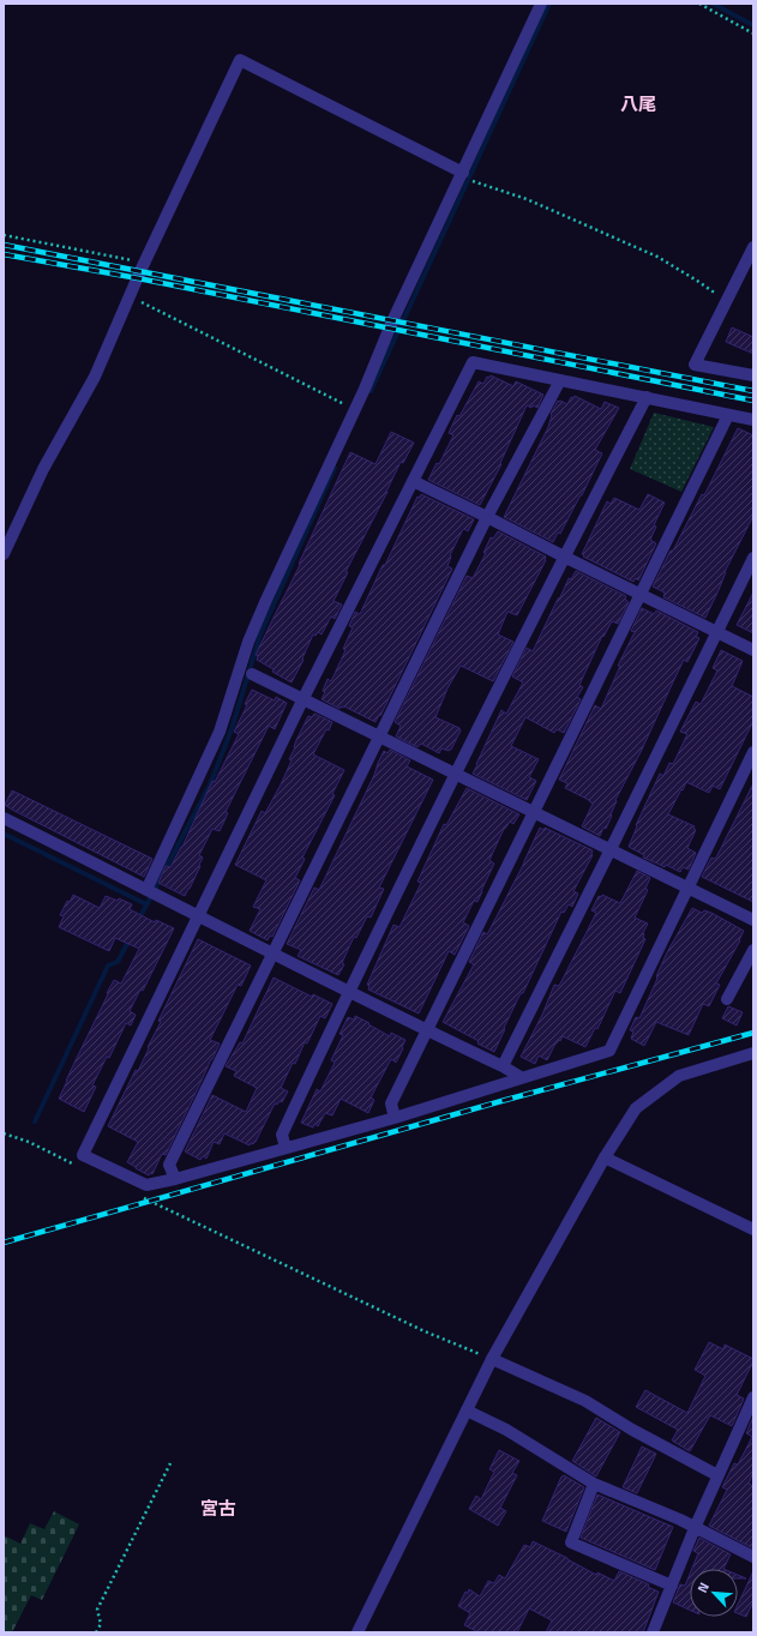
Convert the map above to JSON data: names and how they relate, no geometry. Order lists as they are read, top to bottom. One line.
{"districts":["八尾","宮古"],"north":"top left"}
